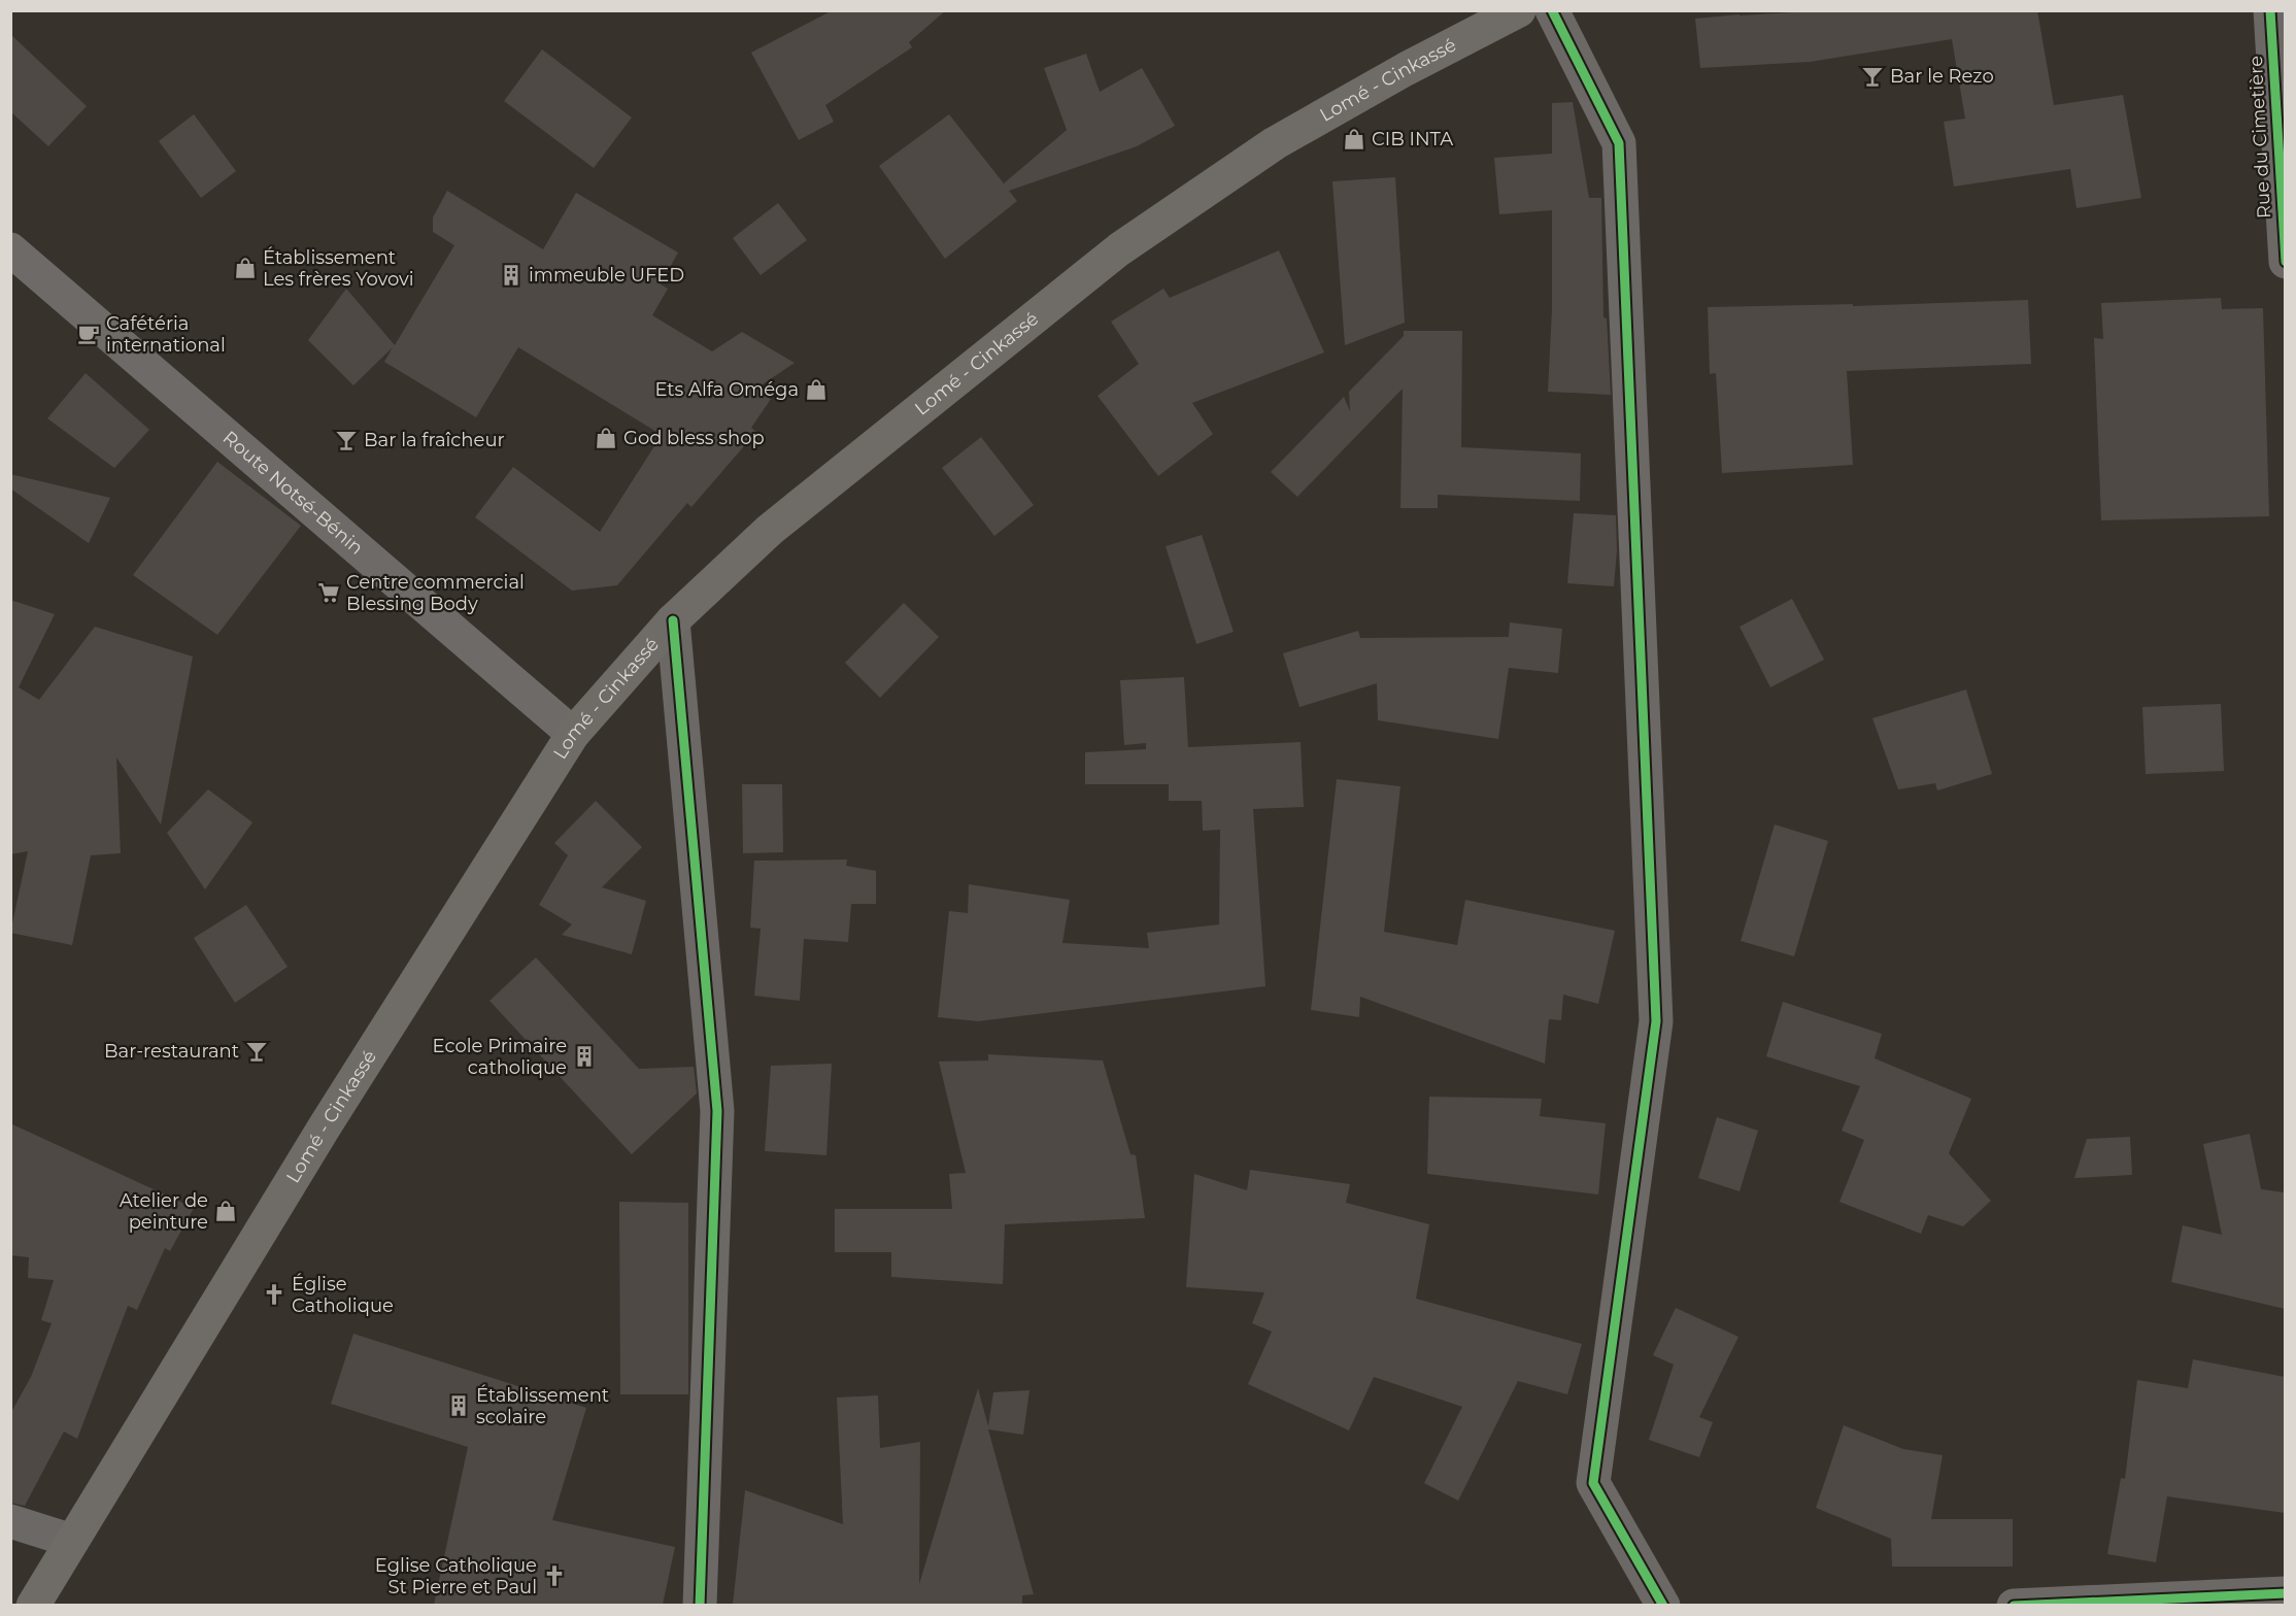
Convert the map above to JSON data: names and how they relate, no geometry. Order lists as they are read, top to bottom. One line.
{"streets":{"highway":["Lomé - Cinkassé"],"main road":["Route Notsé-Bénin"],"street":["Rue du Cimetière"]},"crossings":[["Lomé - Cinkassé","Route Notsé-Bénin"]],"places":{"bar":["Bar le Rezo","Bar la fraîcheur","Bar-restaurant"],"shop":["CIB INTA","Établissement Les frères Yovovi","Ets Alfa Oméga","God bless shop","Atelier de peinture"],"building":["immeuble UFED","Ecole Primaire catholique","Établissement scolaire"],"cafe":["Cafétéria international"],"supermarket":["Centre commercial Blessing Body"],"church":["Église Catholique","Eglise Catholique St Pierre et Paul"]}}
